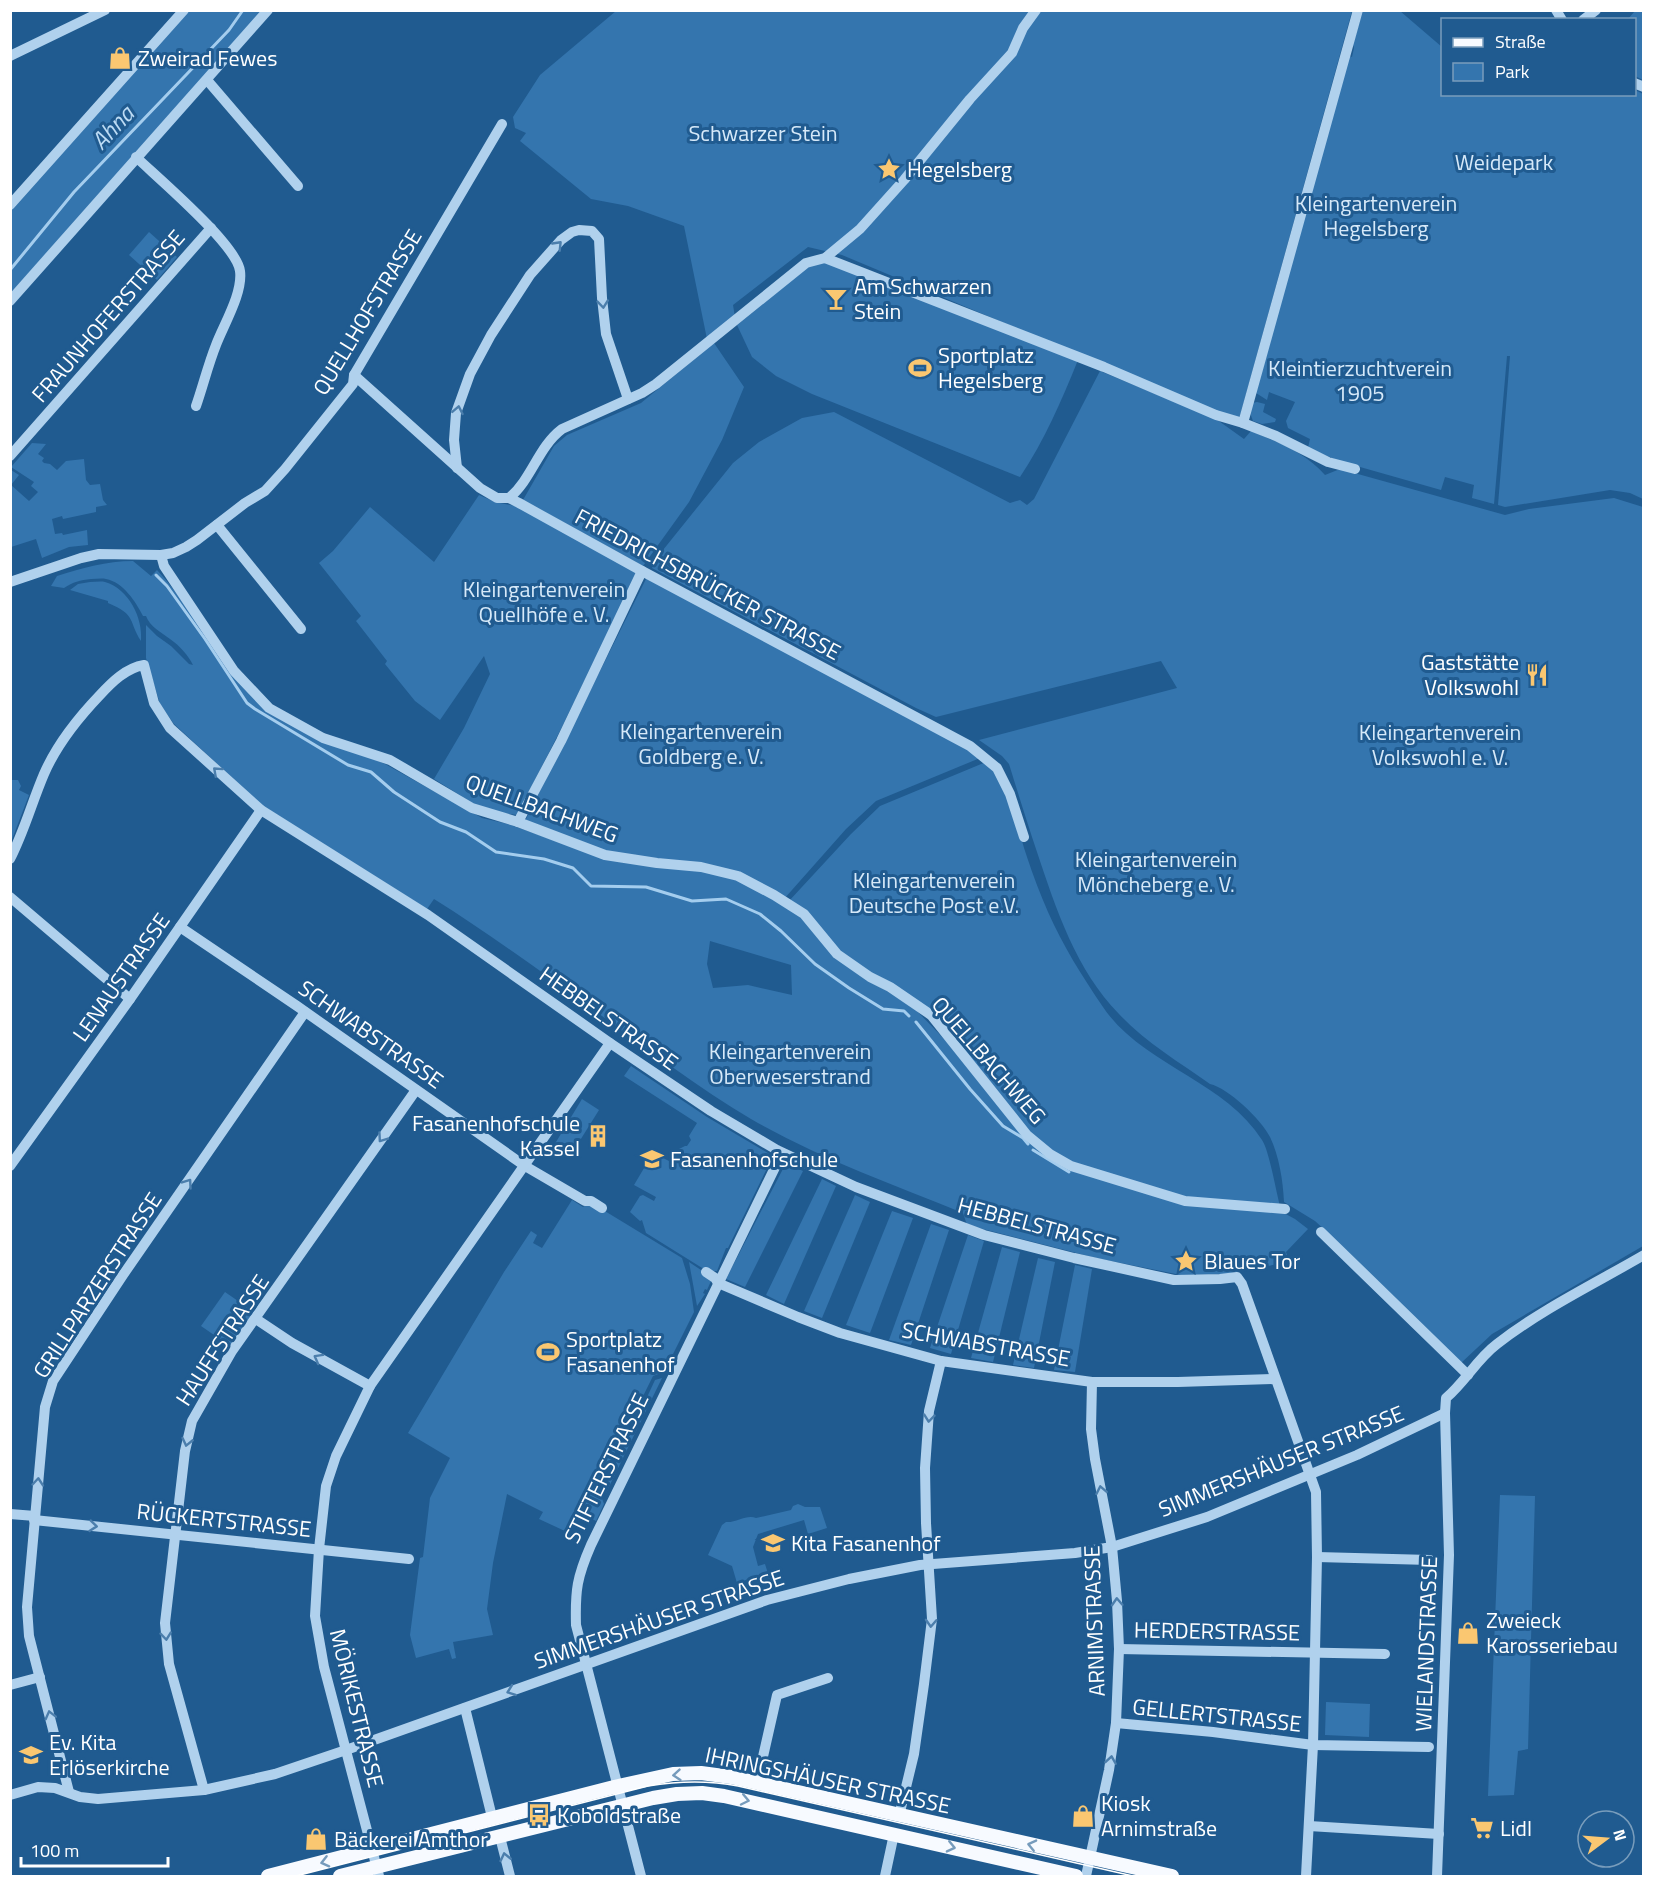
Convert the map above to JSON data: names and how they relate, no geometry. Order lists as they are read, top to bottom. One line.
{"streets":{"main road":["IHRINGSHÄUSER STRASSE"],"street":["QUELLHOFSTRASSE","FRAUNHOFERSTRASSE","FRIEDRICHSBRÜCKER STRASSE","QUELLBACHWEG","LENAUSTRASSE","HEBBELSTRASSE","SCHWABSTRASSE","GRILLPARZERSTRASSE","HAUFFSTRASSE","SIMMERSHÄUSER STRASSE","STIFTERSTRASSE","RÜCKERTSTRASSE","ARNIMSTRASSE","HERDERSTRASSE","WIELANDSTRASSE","MÖRIKESTRASSE","GELLERTSTRASSE"]},"crossings":[["QUELLHOFSTRASSE","FRIEDRICHSBRÜCKER STRASSE"],["QUELLHOFSTRASSE","QUELLBACHWEG"],["LENAUSTRASSE","HEBBELSTRASSE"],["LENAUSTRASSE","SCHWABSTRASSE"],["HEBBELSTRASSE","SCHWABSTRASSE"],["HEBBELSTRASSE","STIFTERSTRASSE"],["HEBBELSTRASSE","MÖRIKESTRASSE"],["SCHWABSTRASSE","GRILLPARZERSTRASSE"],["SCHWABSTRASSE","HAUFFSTRASSE"],["SCHWABSTRASSE","STIFTERSTRASSE"],["SCHWABSTRASSE","ARNIMSTRASSE"],["SCHWABSTRASSE","MÖRIKESTRASSE"],["GRILLPARZERSTRASSE","SIMMERSHÄUSER STRASSE"],["GRILLPARZERSTRASSE","RÜCKERTSTRASSE"],["HAUFFSTRASSE","SIMMERSHÄUSER STRASSE"],["HAUFFSTRASSE","RÜCKERTSTRASSE"],["SIMMERSHÄUSER STRASSE","STIFTERSTRASSE"],["SIMMERSHÄUSER STRASSE","ARNIMSTRASSE"],["SIMMERSHÄUSER STRASSE","WIELANDSTRASSE"],["SIMMERSHÄUSER STRASSE","MÖRIKESTRASSE"],["STIFTERSTRASSE","IHRINGSHÄUSER STRASSE"],["RÜCKERTSTRASSE","MÖRIKESTRASSE"],["ARNIMSTRASSE","HERDERSTRASSE"],["ARNIMSTRASSE","GELLERTSTRASSE"],["ARNIMSTRASSE","IHRINGSHÄUSER STRASSE"],["MÖRIKESTRASSE","IHRINGSHÄUSER STRASSE"]],"one_way":["GRILLPARZERSTRASSE","HAUFFSTRASSE","RÜCKERTSTRASSE","ARNIMSTRASSE"],"water":["Ahna"],"parks":["Schwarzer Stein","Weidepark","Kleingartenverein Hegelsberg","Kleintierzuchtverein 1905","Kleingartenverein Quellhöfe e. V.","Kleingartenverein Goldberg e. V.","Kleingartenverein Volkswohl e. V.","Kleingartenverein Möncheberg e. V.","Kleingartenverein Deutsche Post e.V.","Kleingartenverein Oberweserstrand"],"places":{"shop":["Zweirad Fewes","Zweieck Karosseriebau","Kiosk Arnimstraße","Bäckerei Amthor"],"place":["Hegelsberg","Blaues Tor"],"bar":["Am Schwarzen Stein"],"sports":["Sportplatz Hegelsberg","Sportplatz Fasanenhof"],"restaurant":["Gaststätte Volkswohl"],"building":["Fasanenhofschule Kassel"],"school or university":["Fasanenhofschule","Kita Fasanenhof","Ev. Kita Erlöserkirche"],"bus stop":["Koboldstraße"],"supermarket":["Lidl"]},"legend":["Straße","Park"],"scale_bar":"100 m","north":"right"}
